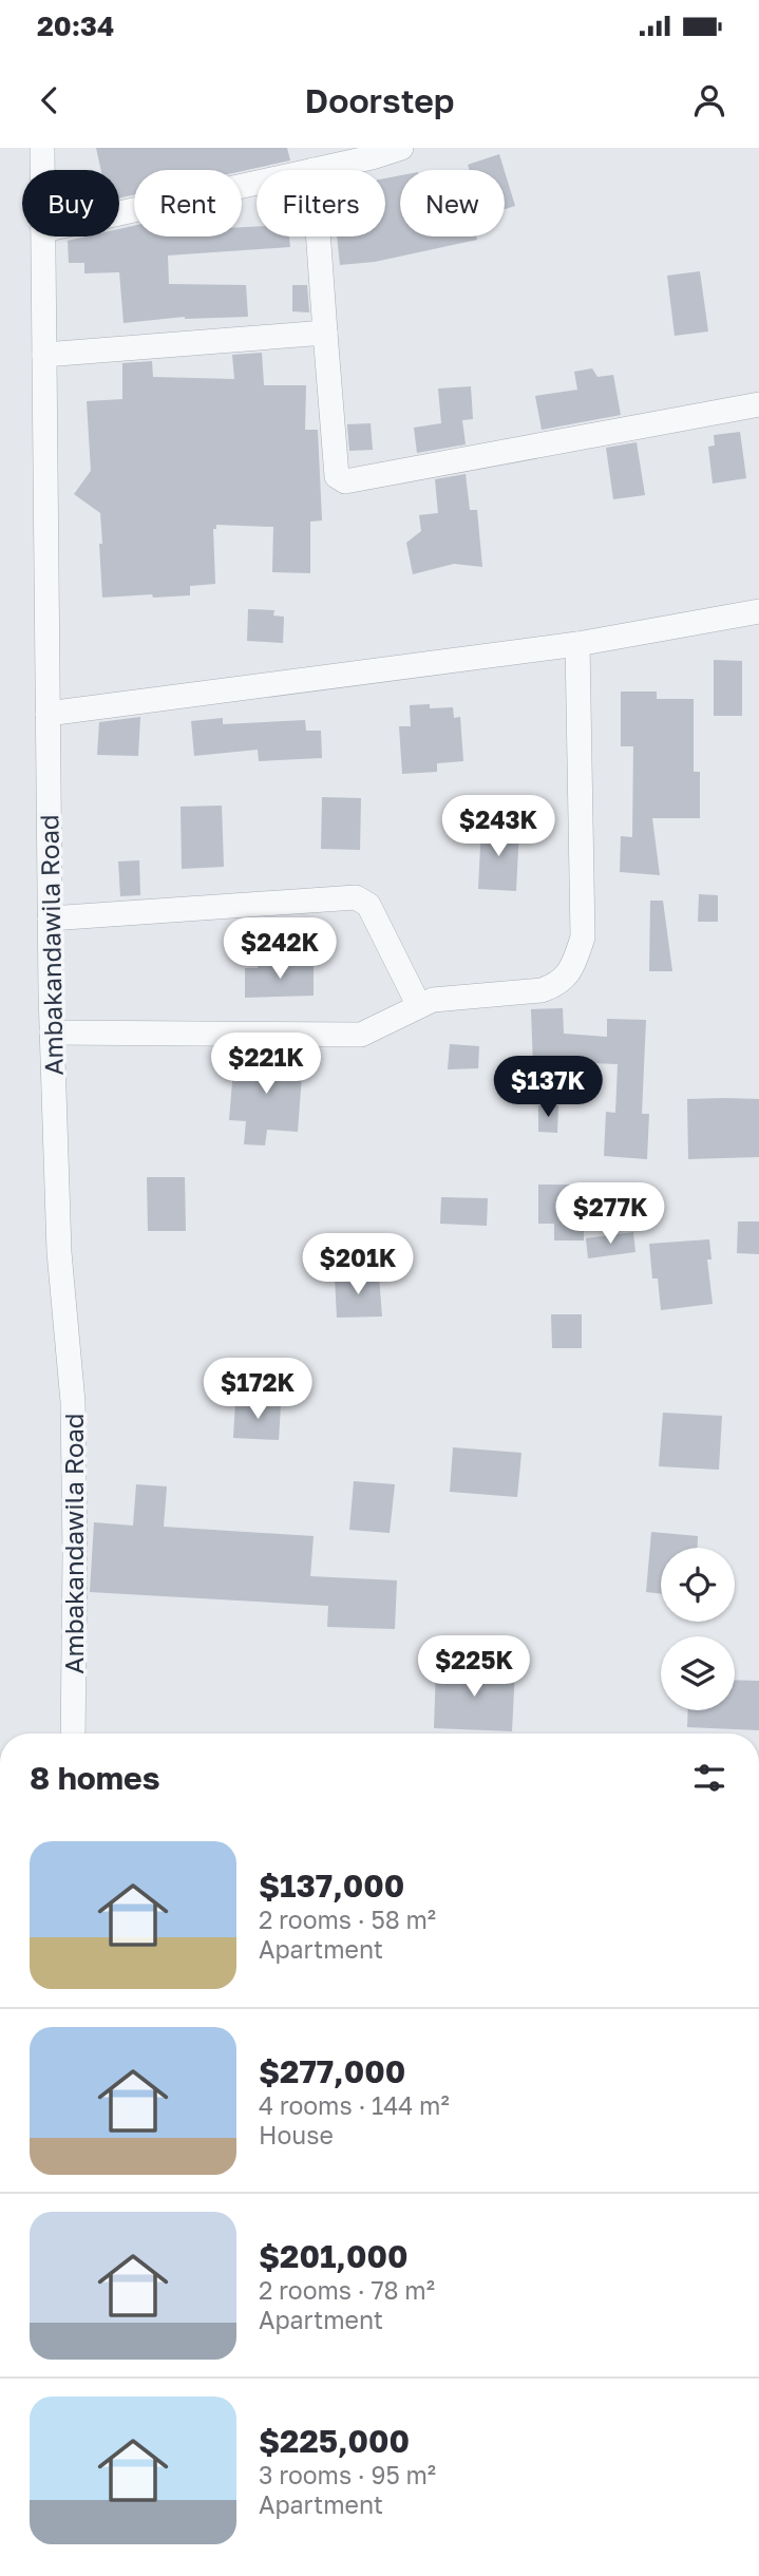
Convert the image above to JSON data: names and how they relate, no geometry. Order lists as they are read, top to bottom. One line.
{"streets":{"street":["Ambakandawila Road"]},"page":{"status":"20:34","header":"Doorstep","chip":["Buy","Rent","Filters","New"],"price":["$243K","$242K","$221K","$137K","$277K","$201K","$172K","$225K"],"heading":"8 homes","list":[{"name":"$137,000","note":"2 rooms · 58 m² · Apartment"},{"name":"$277,000","note":"4 rooms · 144 m² · House"},{"name":"$201,000","note":"2 rooms · 78 m² · Apartment"},{"name":"$225,000","note":"3 rooms · 95 m² · Apartment"}]}}
